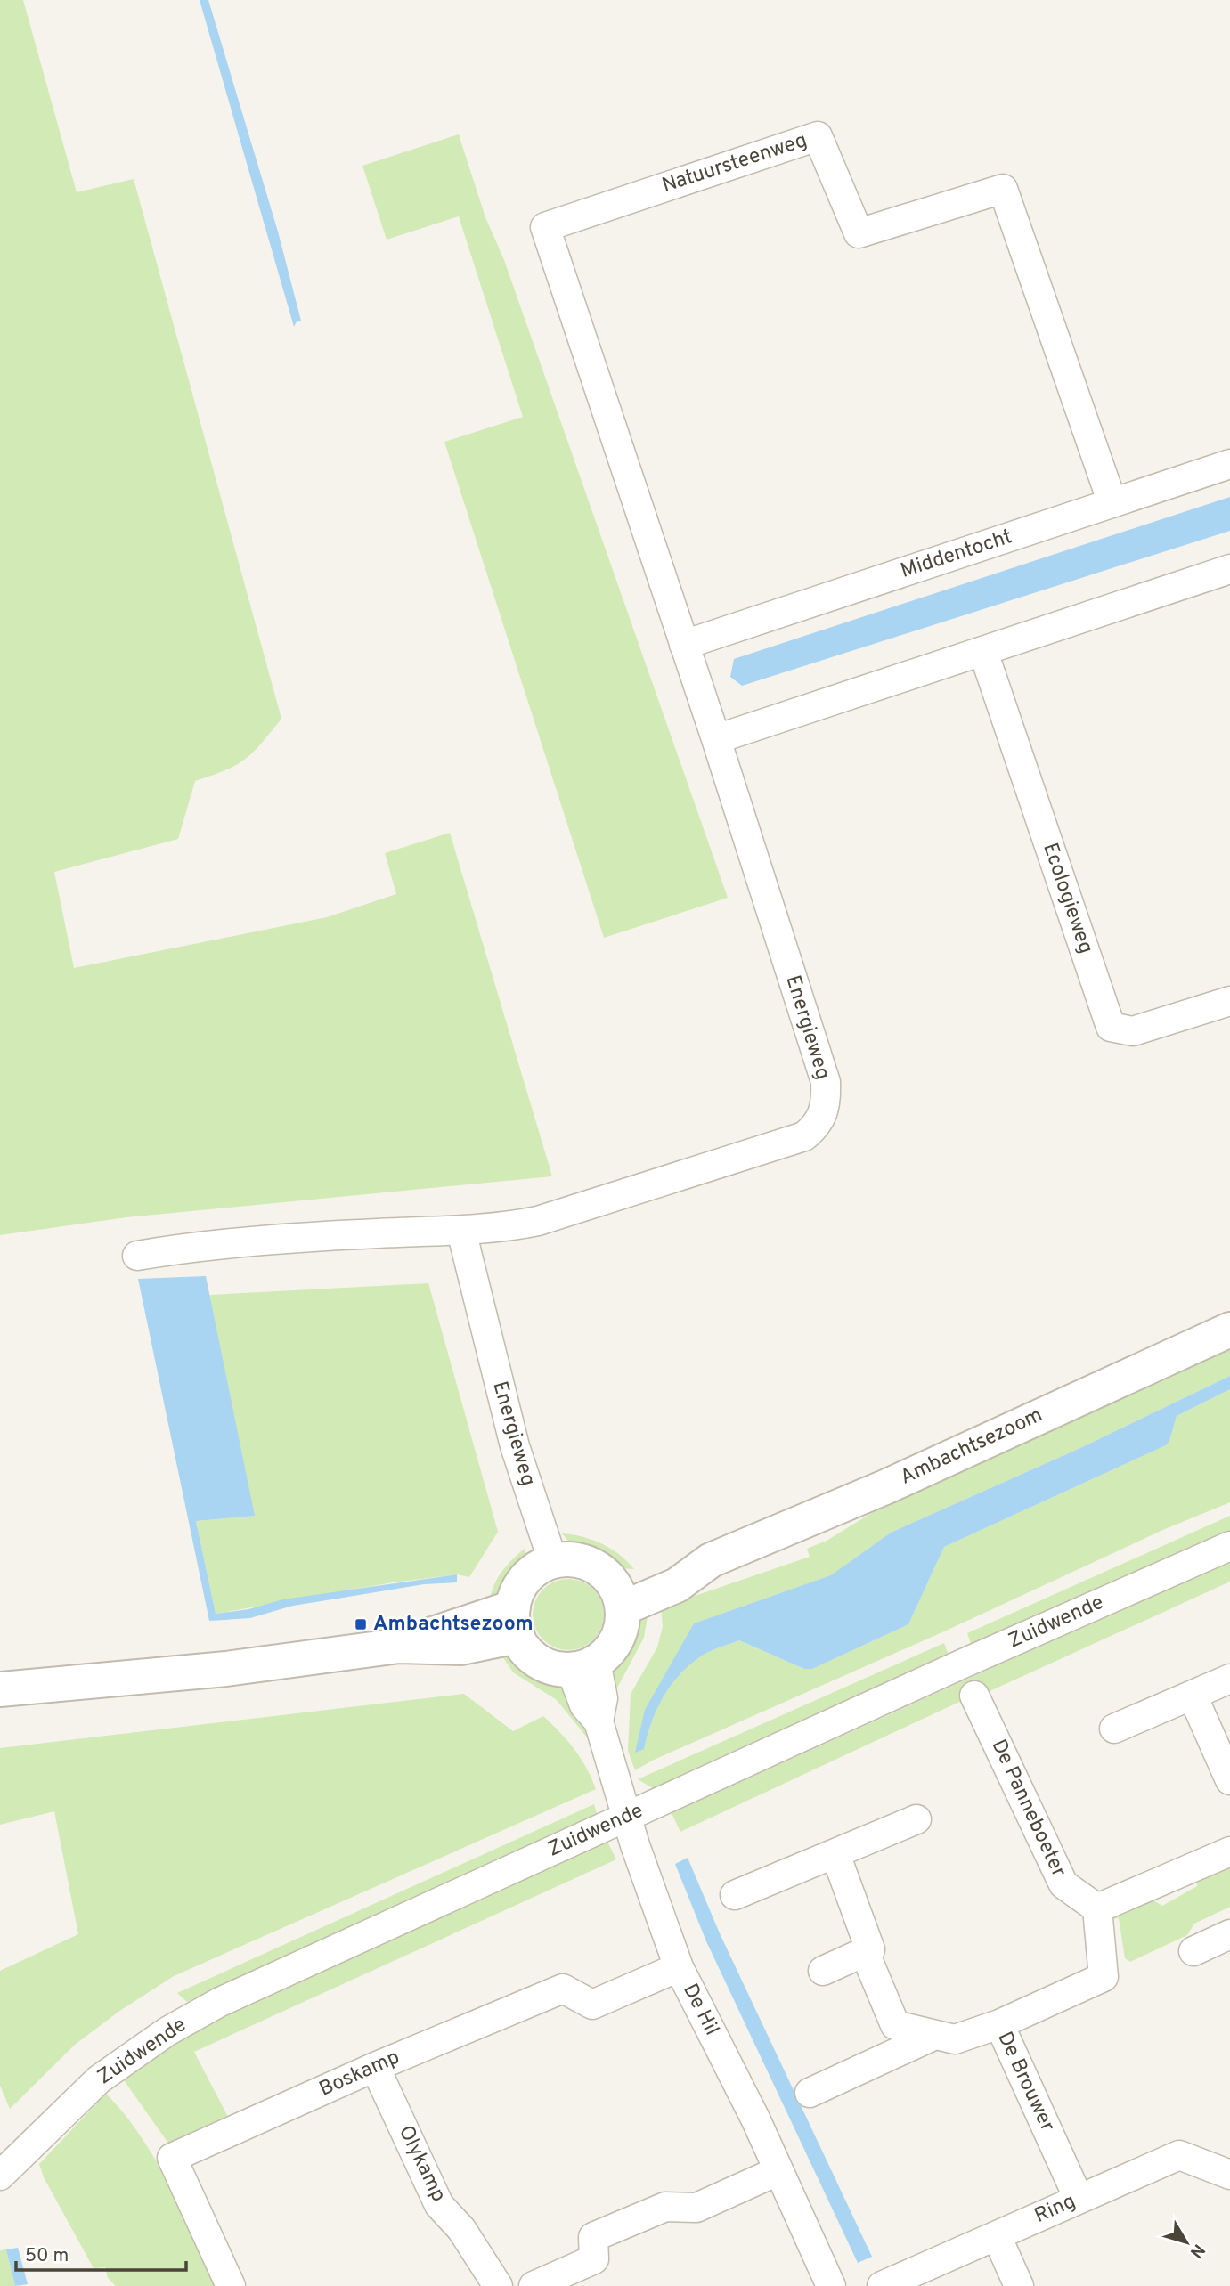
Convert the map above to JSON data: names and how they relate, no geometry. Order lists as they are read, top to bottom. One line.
{"streets":{"street":["Natuursteenweg","Middentocht","Ecologieweg","Energieweg","Ambachtsezoom","Zuidwende","De Panneboeter","De Hil","Boskamp","De Brouwer","Olykamp","Ring"]},"crossings":[["Natuursteenweg","Middentocht"],["Natuursteenweg","Energieweg"],["Middentocht","Energieweg"],["Energieweg","Ambachtsezoom"],["Energieweg","De Hil"],["Ambachtsezoom","De Hil"],["Zuidwende","De Hil"],["De Hil","Boskamp"],["Boskamp","Olykamp"],["De Brouwer","Ring"]],"places":{"transit":["Ambachtsezoom"]},"scale_bar":"50 m","north":"bottom right"}
